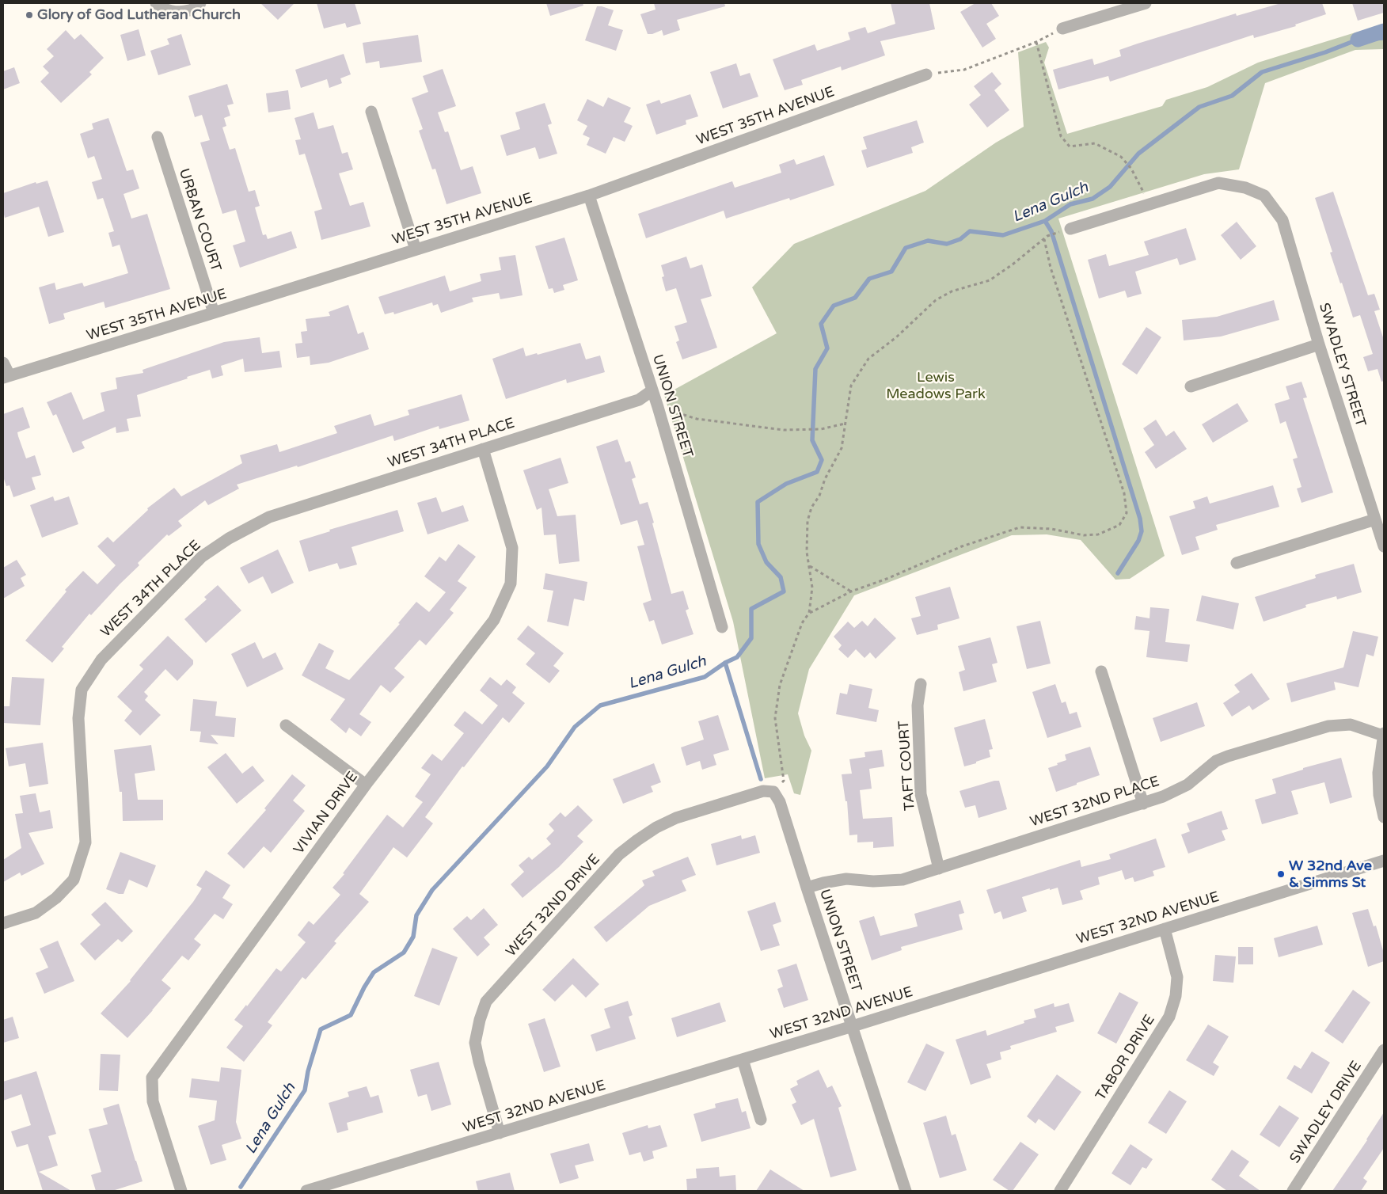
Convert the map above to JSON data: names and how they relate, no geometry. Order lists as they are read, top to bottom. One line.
{"streets":{"street":["WEST 35TH AVENUE","URBAN COURT","SWADLEY STREET","UNION STREET","WEST 34TH PLACE","TAFT COURT","WEST 32ND PLACE","VIVIAN DRIVE","WEST 32ND DRIVE","WEST 32ND AVENUE","TABOR DRIVE","SWADLEY DRIVE"]},"crossings":[["WEST 35TH AVENUE","URBAN COURT"],["WEST 35TH AVENUE","UNION STREET"],["UNION STREET","WEST 34TH PLACE"],["UNION STREET","WEST 32ND PLACE"],["UNION STREET","WEST 32ND DRIVE"],["UNION STREET","WEST 32ND AVENUE"],["WEST 34TH PLACE","VIVIAN DRIVE"],["TAFT COURT","WEST 32ND PLACE"],["WEST 32ND DRIVE","WEST 32ND AVENUE"],["WEST 32ND AVENUE","TABOR DRIVE"]],"water":["Lena Gulch"],"parks":["Lewis Meadows Park"],"places":["Glory of God Lutheran Church","W 32nd Ave & Simms St"]}
